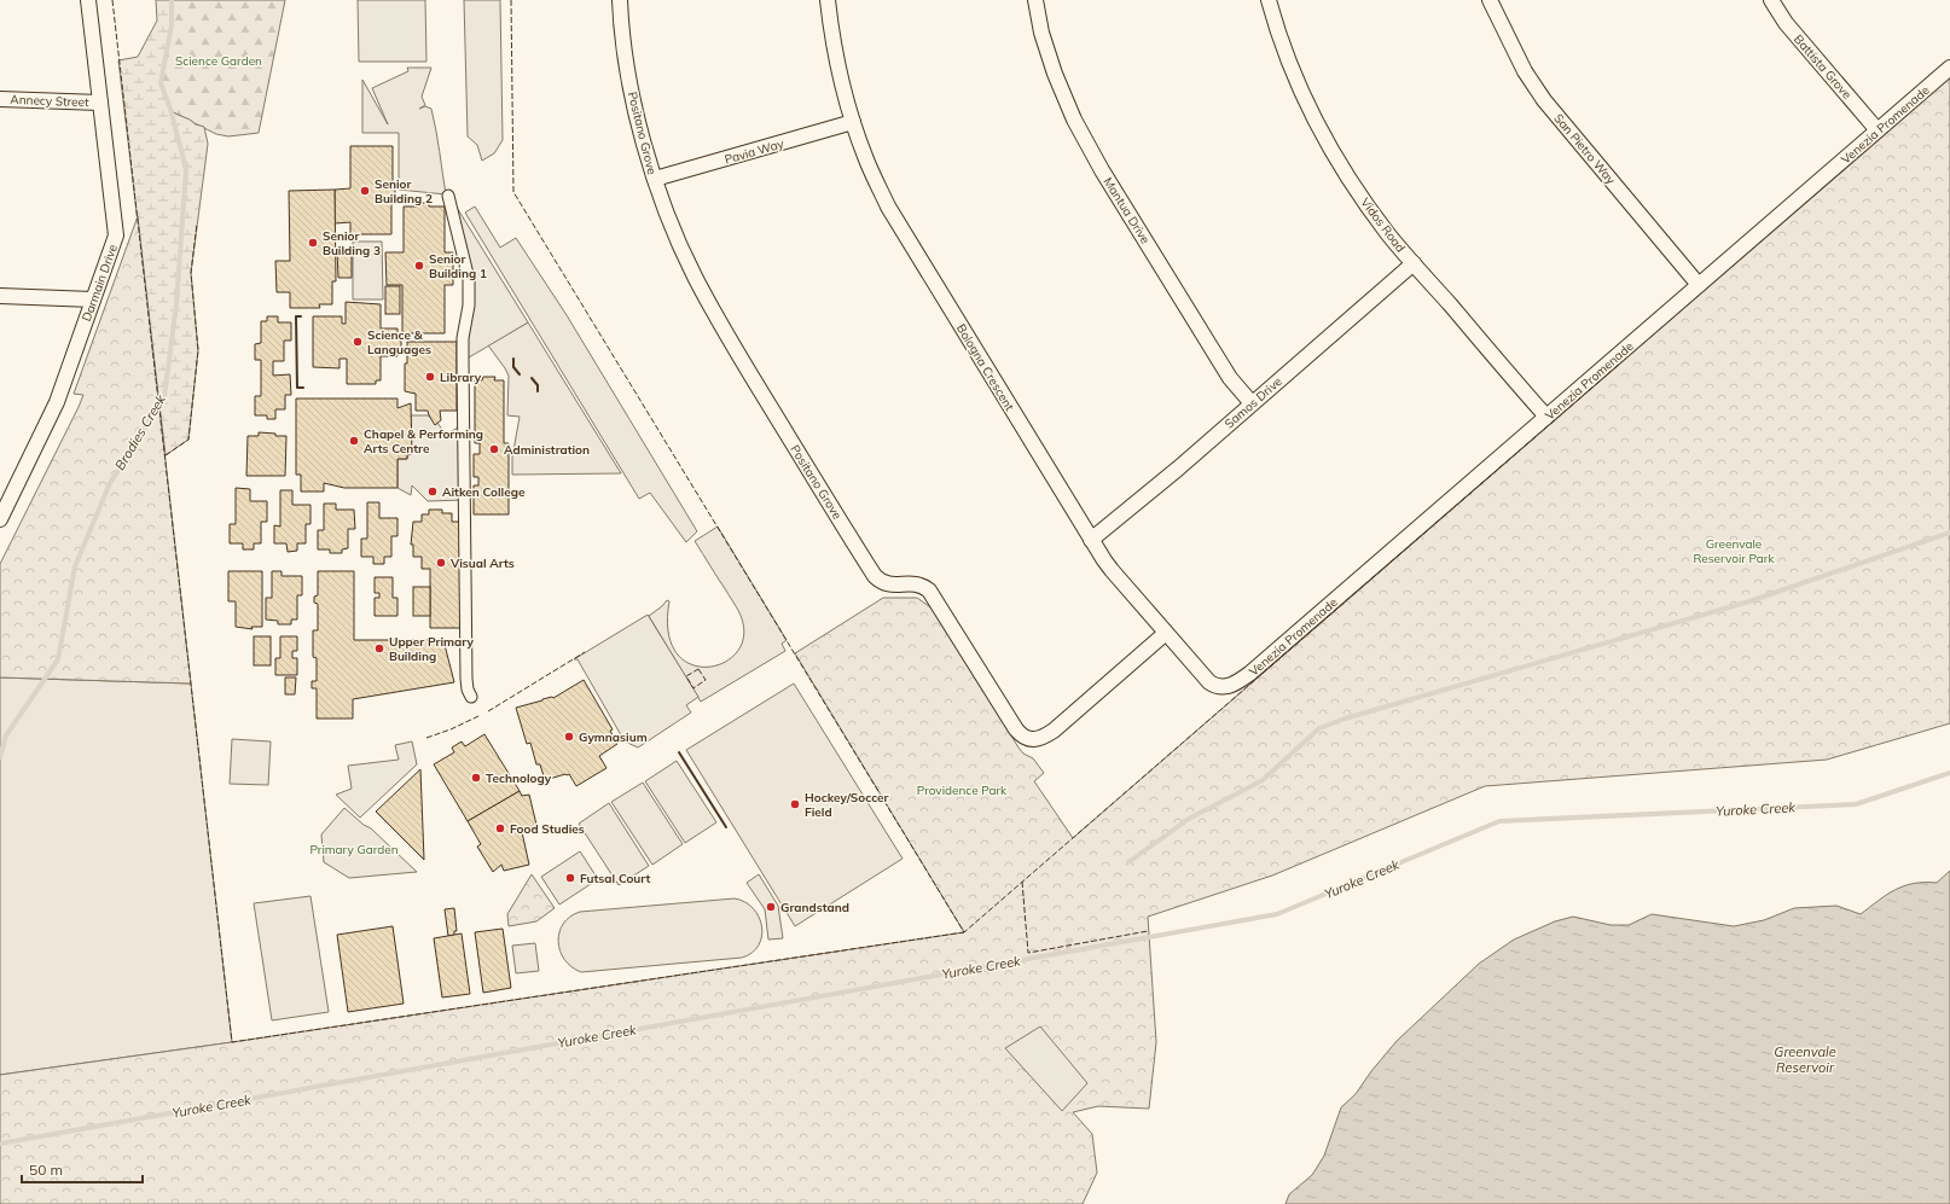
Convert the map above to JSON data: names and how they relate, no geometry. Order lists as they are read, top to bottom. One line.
{"streets":{"street":["Battista Grove","Annecy Street","Venezia Promenade","Positano Grove","San Pietro Way","Pavia Way","Mantua Drive","Vidos Road","Darmain Drive","Bologna Crescent","Samos Drive"]},"crossings":[["Battista Grove","Venezia Promenade"],["Annecy Street","Darmain Drive"],["Venezia Promenade","San Pietro Way"],["Venezia Promenade","Vidos Road"],["Venezia Promenade","Bologna Crescent"],["Positano Grove","Pavia Way"],["Positano Grove","Bologna Crescent"],["Pavia Way","Bologna Crescent"],["Mantua Drive","Samos Drive"],["Vidos Road","Samos Drive"],["Bologna Crescent","Samos Drive"]],"water":["Brodies Creek","Yuroke Creek","Greenvale Reservoir"],"parks":["Science Garden","Greenvale Reservoir Park","Providence Park","Primary Garden"],"places":["Senior Building 2","Senior Building 3","Senior Building 1","Science & Languages","Library","Chapel & Performing Arts Centre","Administration","Aitken College","Visual Arts","Upper Primary Building","Gymnasium","Technology","Hockey/Soccer Field","Food Studies","Futsal Court","Grandstand"],"scale_bar":"50 m"}
